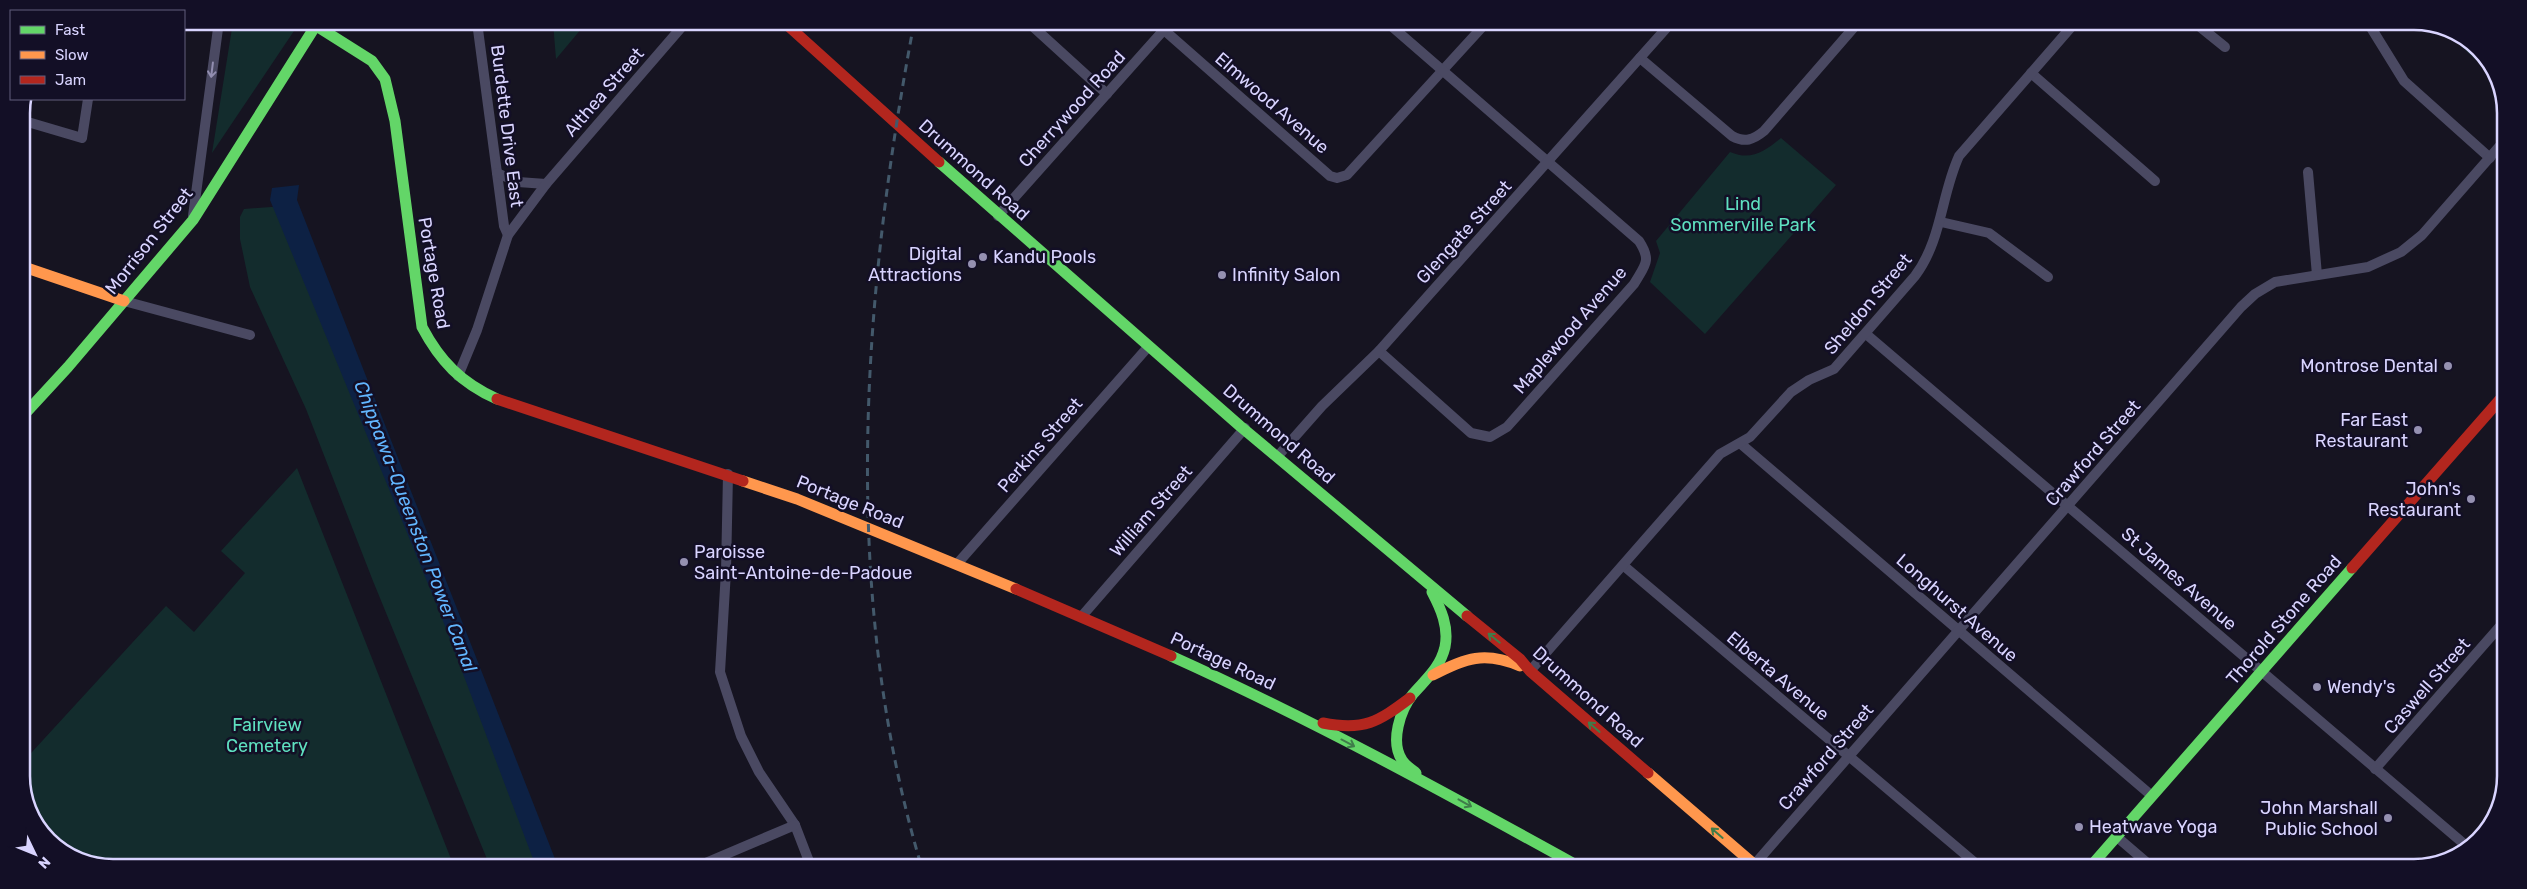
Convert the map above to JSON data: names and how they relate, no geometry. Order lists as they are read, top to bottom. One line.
{"streets":{"main road":["Drummond Road","Morrison Street","Portage Road","Thorold Stone Road"],"street":["Althea Street","Elmwood Avenue","Cherrywood Road","Burdette Drive East","Glengate Street","Sheldon Street","Maplewood Avenue","Perkins Street","Crawford Street","William Street","St James Avenue","Longhurst Avenue","Elberta Avenue","Caswell Street"]},"crossings":[["Althea Street","Burdette Drive East"],["Althea Street","Portage Road"],["Elmwood Avenue","Maplewood Avenue"],["Cherrywood Road","Drummond Road"],["Drummond Road","Glengate Street"],["Drummond Road","Sheldon Street"],["Drummond Road","Perkins Street"],["Drummond Road","William Street"],["Glengate Street","Maplewood Avenue"],["Portage Road","Perkins Street"],["Portage Road","William Street"],["Sheldon Street","St James Avenue"],["Sheldon Street","Longhurst Avenue"],["Sheldon Street","Elberta Avenue"],["Crawford Street","St James Avenue"],["Crawford Street","Longhurst Avenue"],["Crawford Street","Elberta Avenue"],["St James Avenue","Thorold Stone Road"],["St James Avenue","Caswell Street"],["Longhurst Avenue","Thorold Stone Road"]],"water":["Chippawa-Queenston Power Canal"],"parks":["Lind Sommerville Park","Fairview Cemetery"],"places":["Kandu Pools","Digital Attractions","Infinity Salon","Montrose Dental","Far East Restaurant","John's Restaurant","Paroisse Saint-Antoine-de-Padoue","Wendy's","John Marshall Public School","Heatwave Yoga"],"legend":["Fast","Slow","Jam"],"north":"bottom right"}
